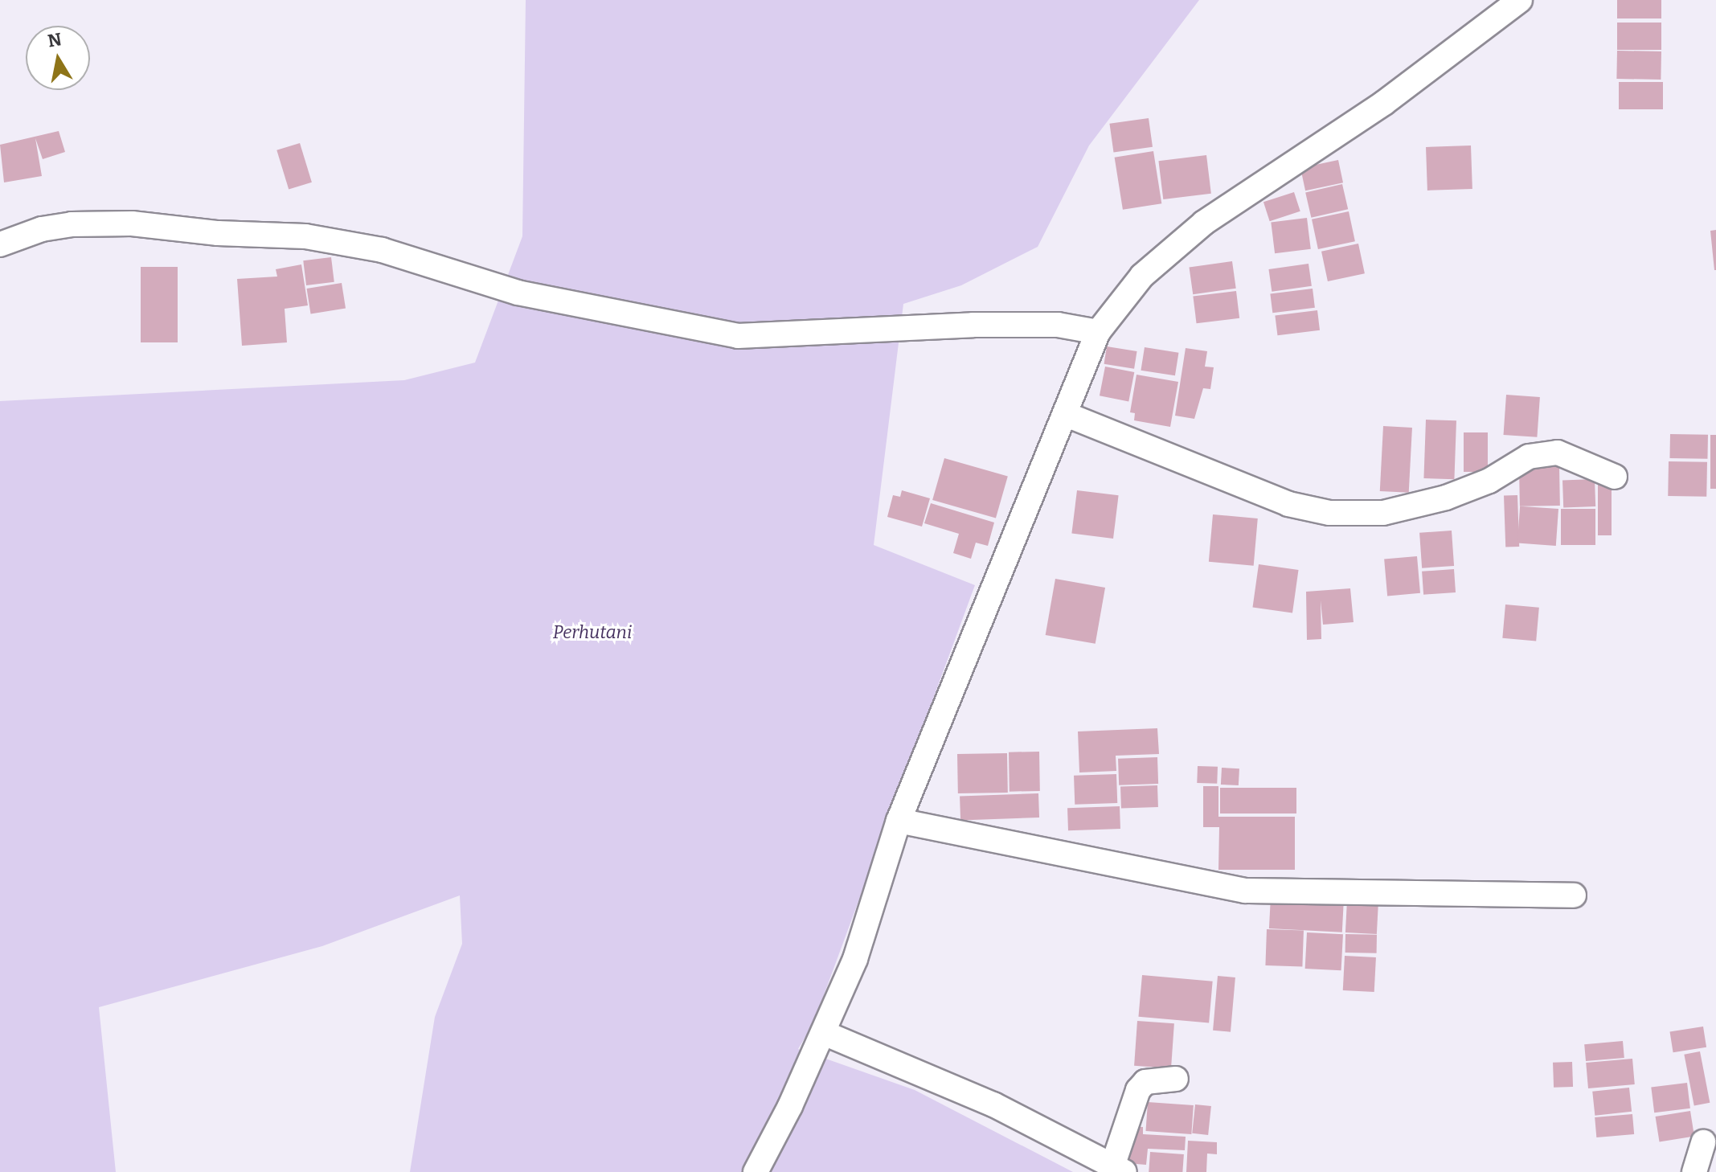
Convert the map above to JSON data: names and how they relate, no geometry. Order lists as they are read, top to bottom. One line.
{"parks":["Perhutani"],"north":"top"}
